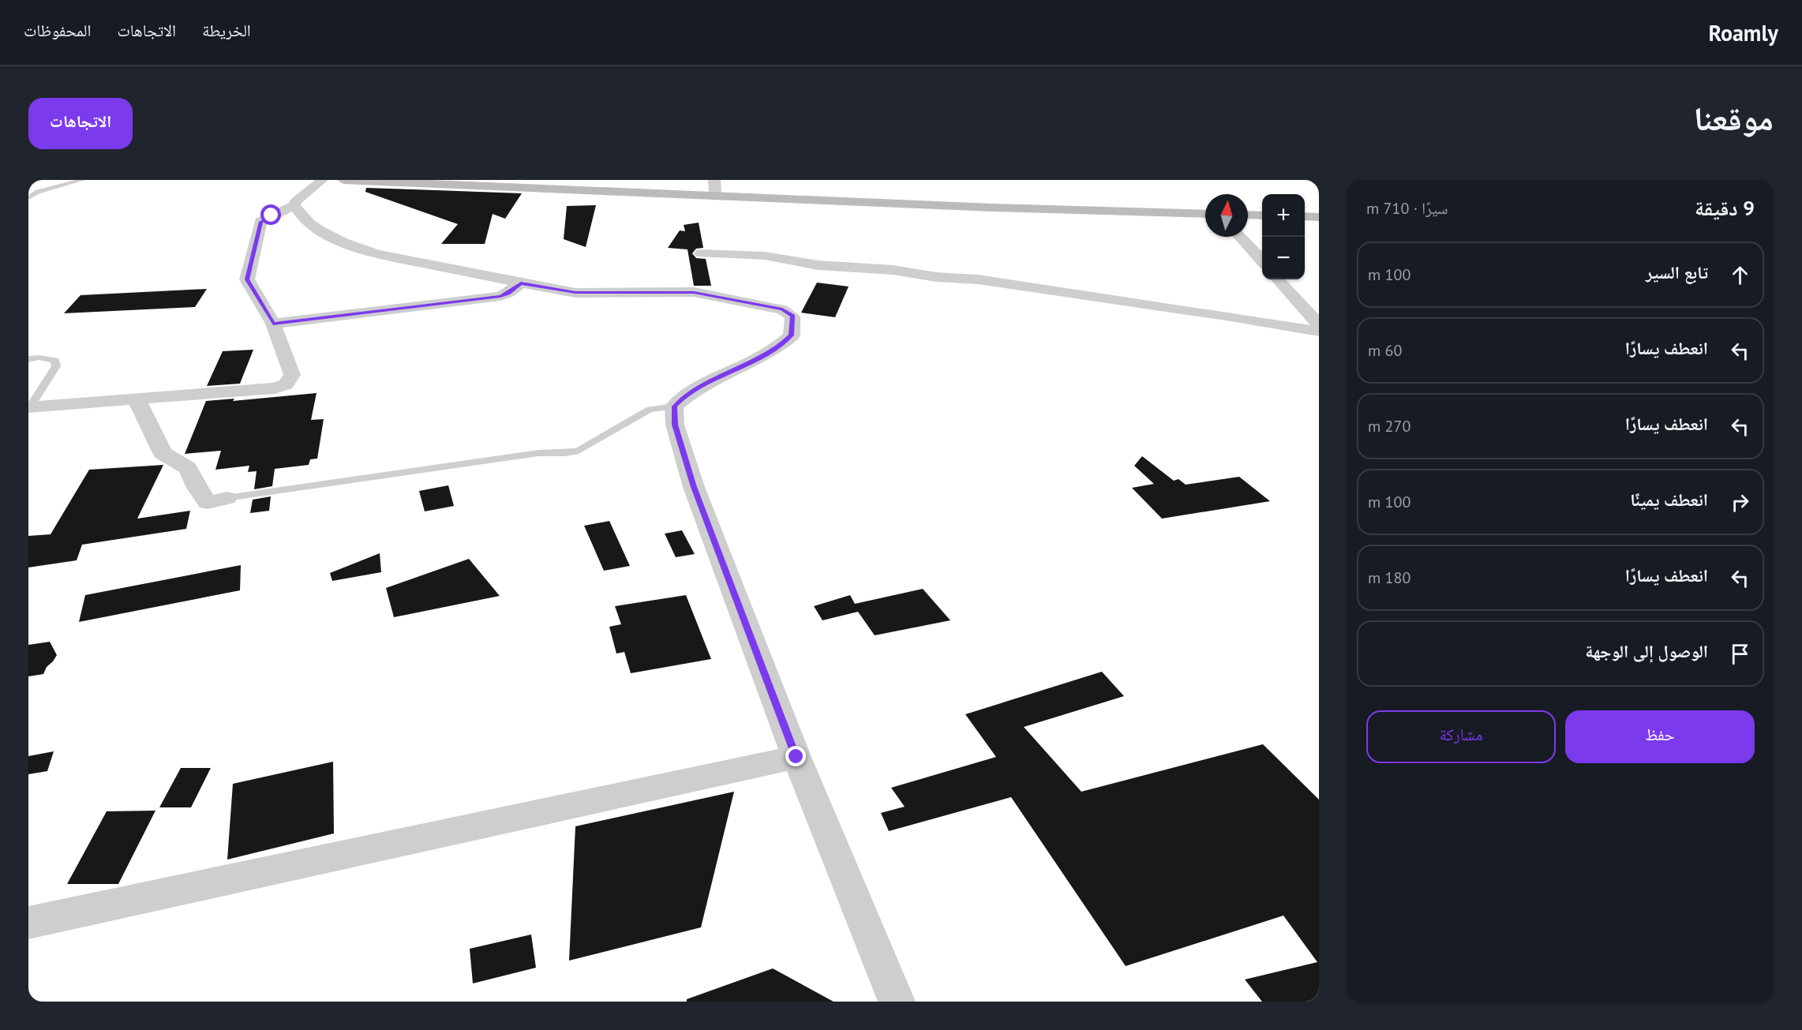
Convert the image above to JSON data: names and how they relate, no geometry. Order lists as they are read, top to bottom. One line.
{"north":"top","page":{"header":"Roamly","nav":["الخريطة","الاتجاهات","المحفوظات"],"title":"موقعنا","buttons":["الاتجاهات",["حفظ","مشاركة"]],"heading":["9 دقيقة","سيرًا · 710 m"],"map_buttons":["+","−"],"list":[["تابع السير","100 m"],["انعطف يسارًا","60 m"],["انعطف يسارًا","270 m"],["انعطف يمينًا","100 m"],["انعطف يسارًا","180 m"],"الوصول إلى الوجهة"]}}
